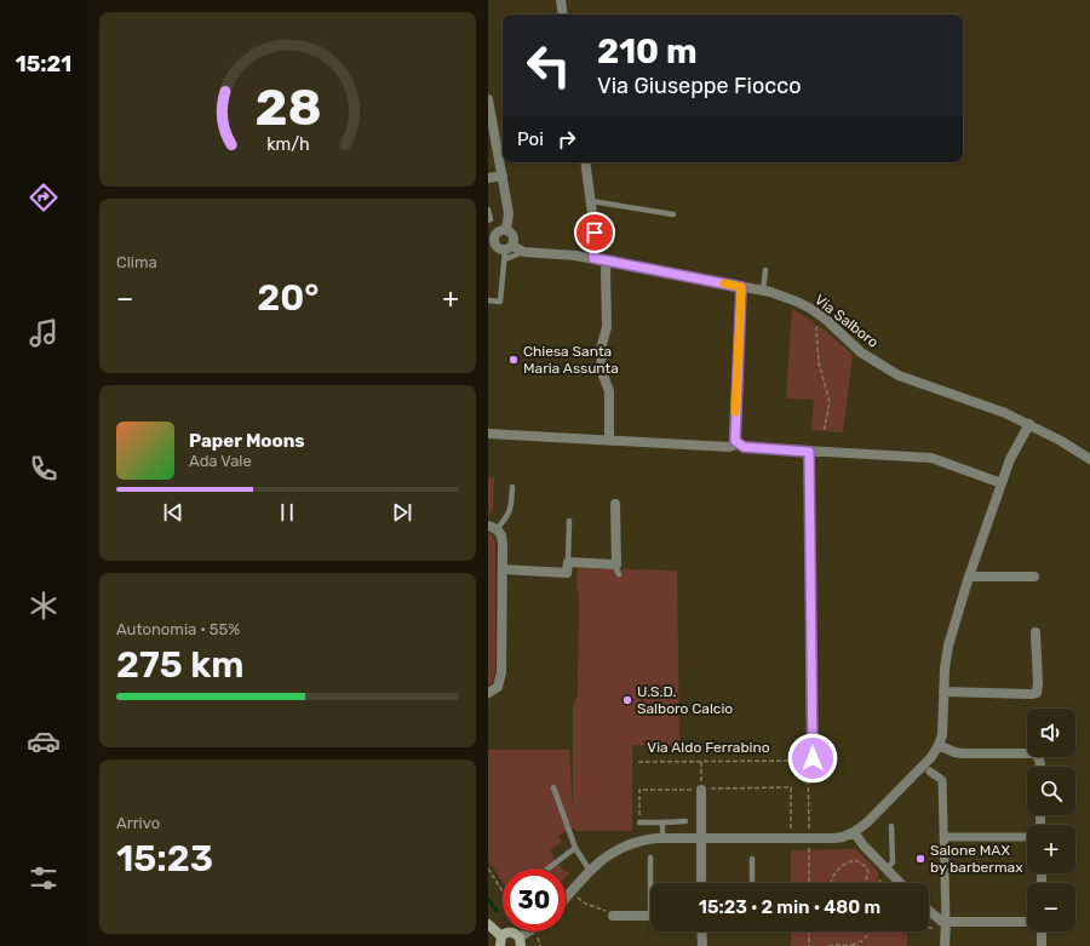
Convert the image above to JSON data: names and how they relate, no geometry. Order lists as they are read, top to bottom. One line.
{"streets":{"street":["Via Salboro"],"path":["Via Aldo Ferrabino"]},"places":["Chiesa Santa Maria Assunta","U.S.D. Salboro Calcio","Salone MAX by barbermax"],"page":{"tabs":"15:21","turn":["210 m","Via Giuseppe Fiocco"],"then":"Poi","tile":["Clima",["Autonomia · 55%","275 km"],["Arrivo","15:23"]],"heat":["−","20°","+"],"song":["Paper Moons","Ada Vale"],"map_buttons":["+","−"],"limit":"30","trip":"15:23 · 2 min · 480 m","gauge":["28","km/h"]}}
